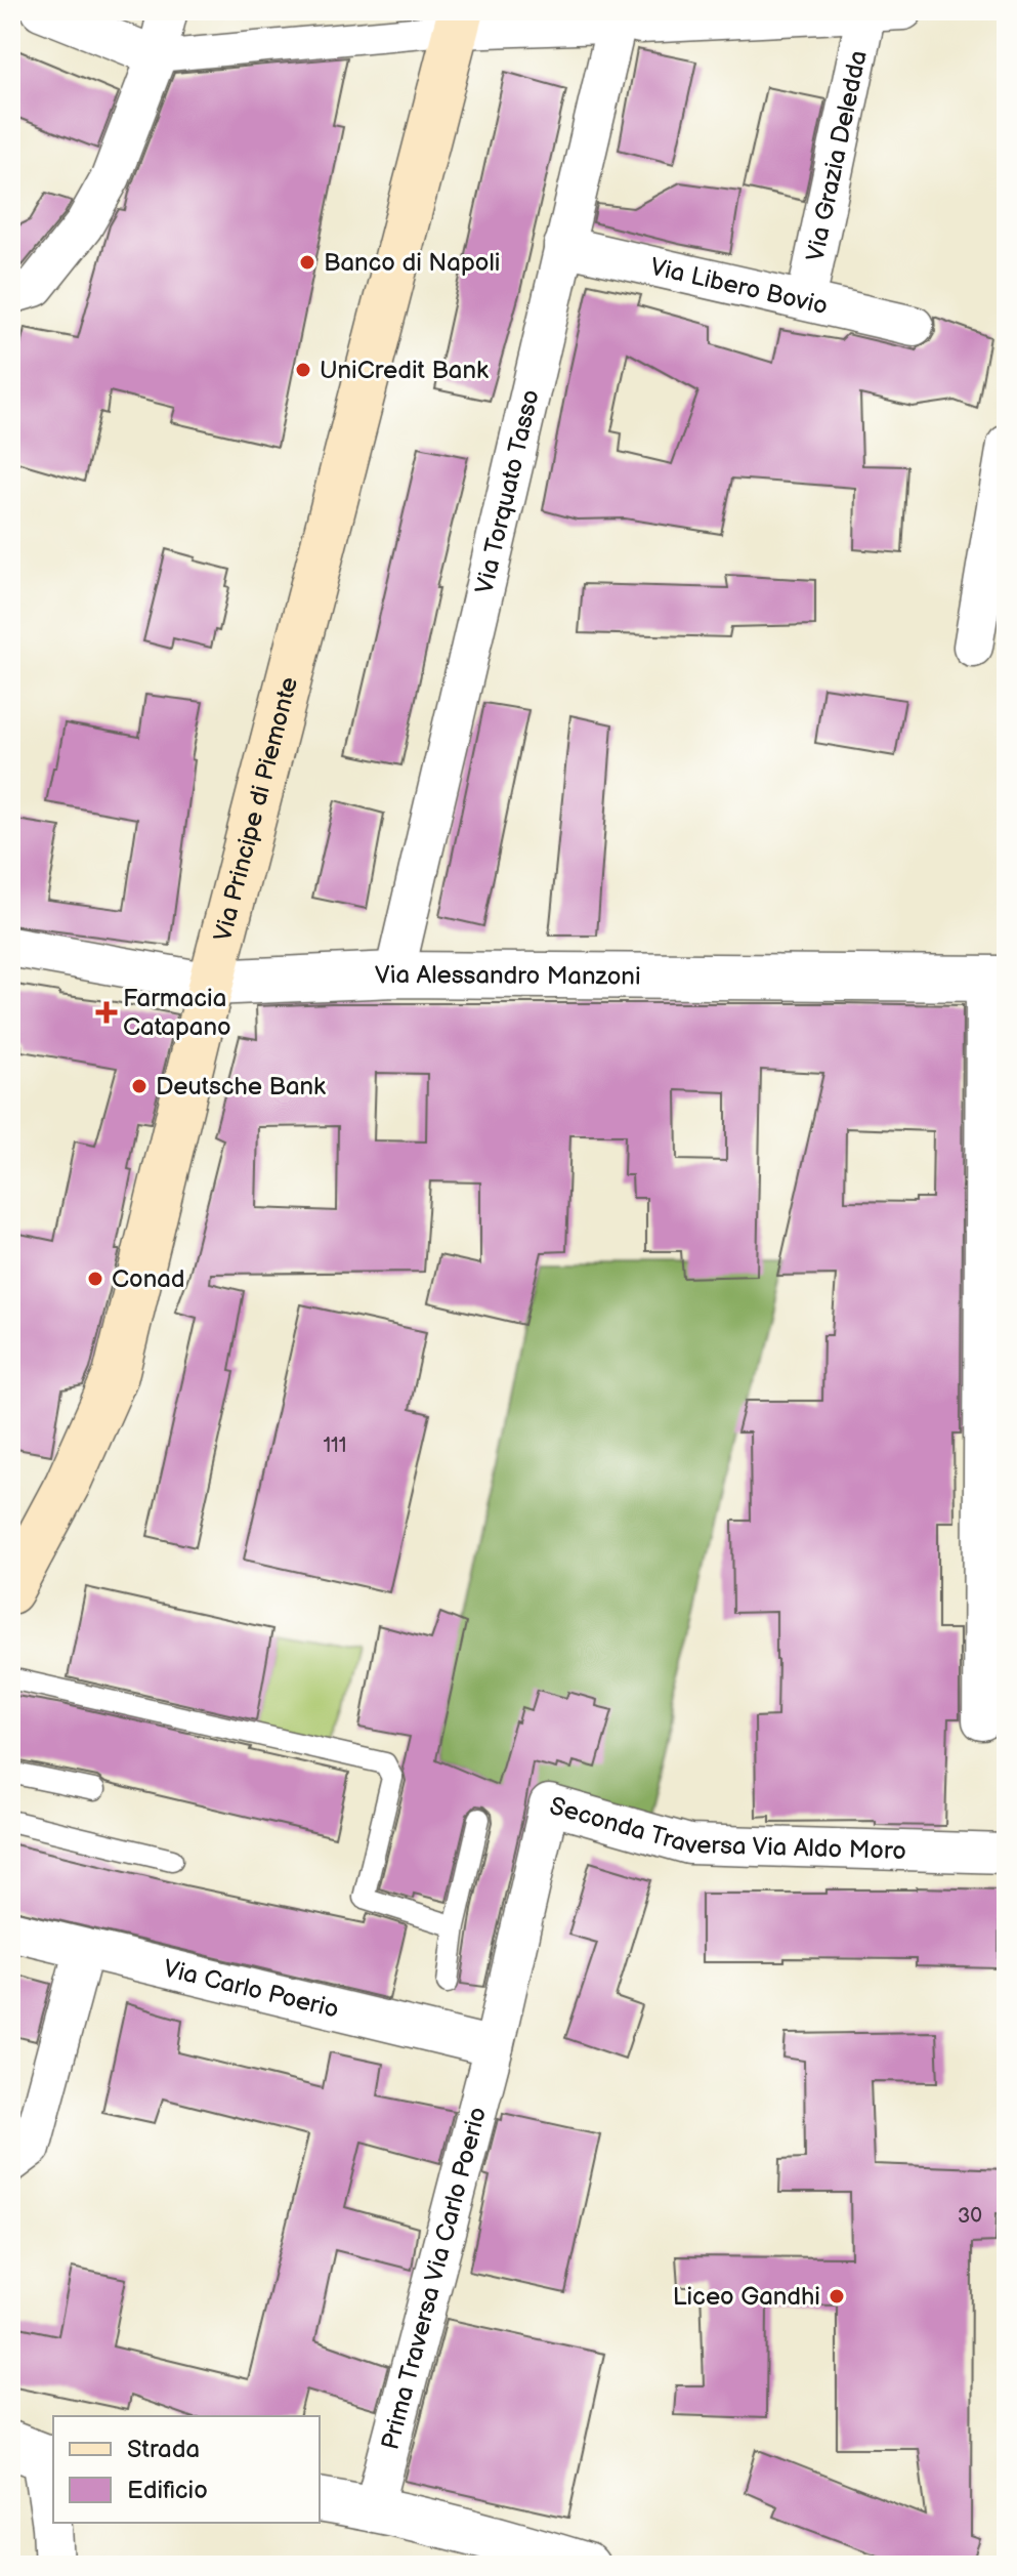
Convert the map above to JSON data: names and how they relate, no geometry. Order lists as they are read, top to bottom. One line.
{"streets":{"main road":["Via Principe di Piemonte"],"street":["Via Grazia Deledda","Via Libero Bovio","Via Torquato Tasso","Via Alessandro Manzoni","Seconda Traversa Via Aldo Moro","Via Carlo Poerio","Prima Traversa Via Carlo Poerio"]},"crossings":[["Via Grazia Deledda","Via Libero Bovio"],["Via Libero Bovio","Via Torquato Tasso"],["Via Torquato Tasso","Via Alessandro Manzoni"],["Via Principe di Piemonte","Via Alessandro Manzoni"],["Seconda Traversa Via Aldo Moro","Via Carlo Poerio"],["Seconda Traversa Via Aldo Moro","Prima Traversa Via Carlo Poerio"],["Via Carlo Poerio","Prima Traversa Via Carlo Poerio"]],"places":{"other":["Banco di Napoli","UniCredit Bank","Deutsche Bank","Conad","Liceo Gandhi"],"health":["Farmacia Catapano"]},"house_numbers":["111","30"],"legend":["Strada","Edificio"]}
